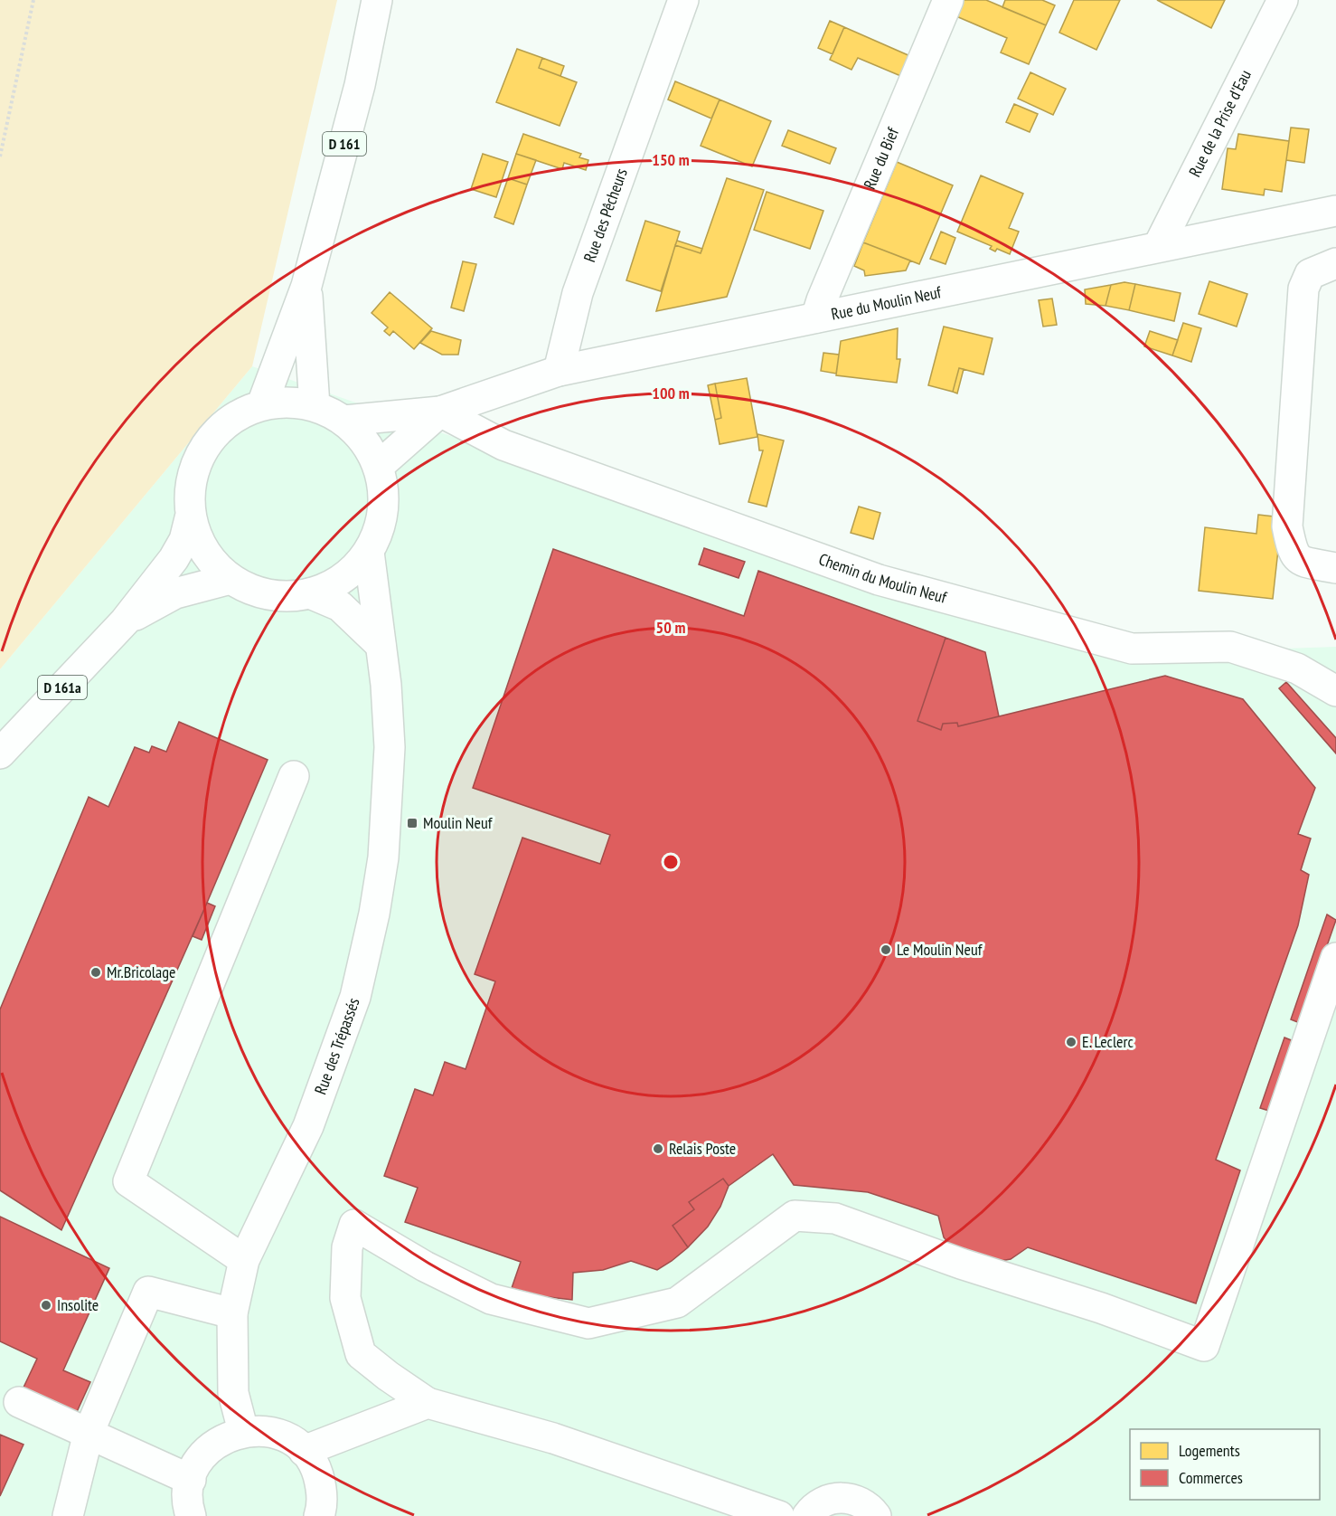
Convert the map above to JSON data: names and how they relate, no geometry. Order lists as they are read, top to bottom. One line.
{"streets":{"street":["Rue de la Prise d'Eau","D 161","Rue du Bief","Rue des Pêcheurs","Rue du Moulin Neuf","Chemin du Moulin Neuf","D 161a","Rue des Trépassés"]},"crossings":[["Rue de la Prise d'Eau","Rue du Moulin Neuf"],["Rue du Bief","Rue du Moulin Neuf"],["Rue des Pêcheurs","Rue du Moulin Neuf"],["Rue du Moulin Neuf","Chemin du Moulin Neuf"]],"places":{"transit":["Moulin Neuf"],"other":["Le Moulin Neuf","Mr.Bricolage","E. Leclerc","Relais Poste","Insolite"]},"legend":["Logements","Commerces"],"rings":["150 m","100 m","50 m"]}
